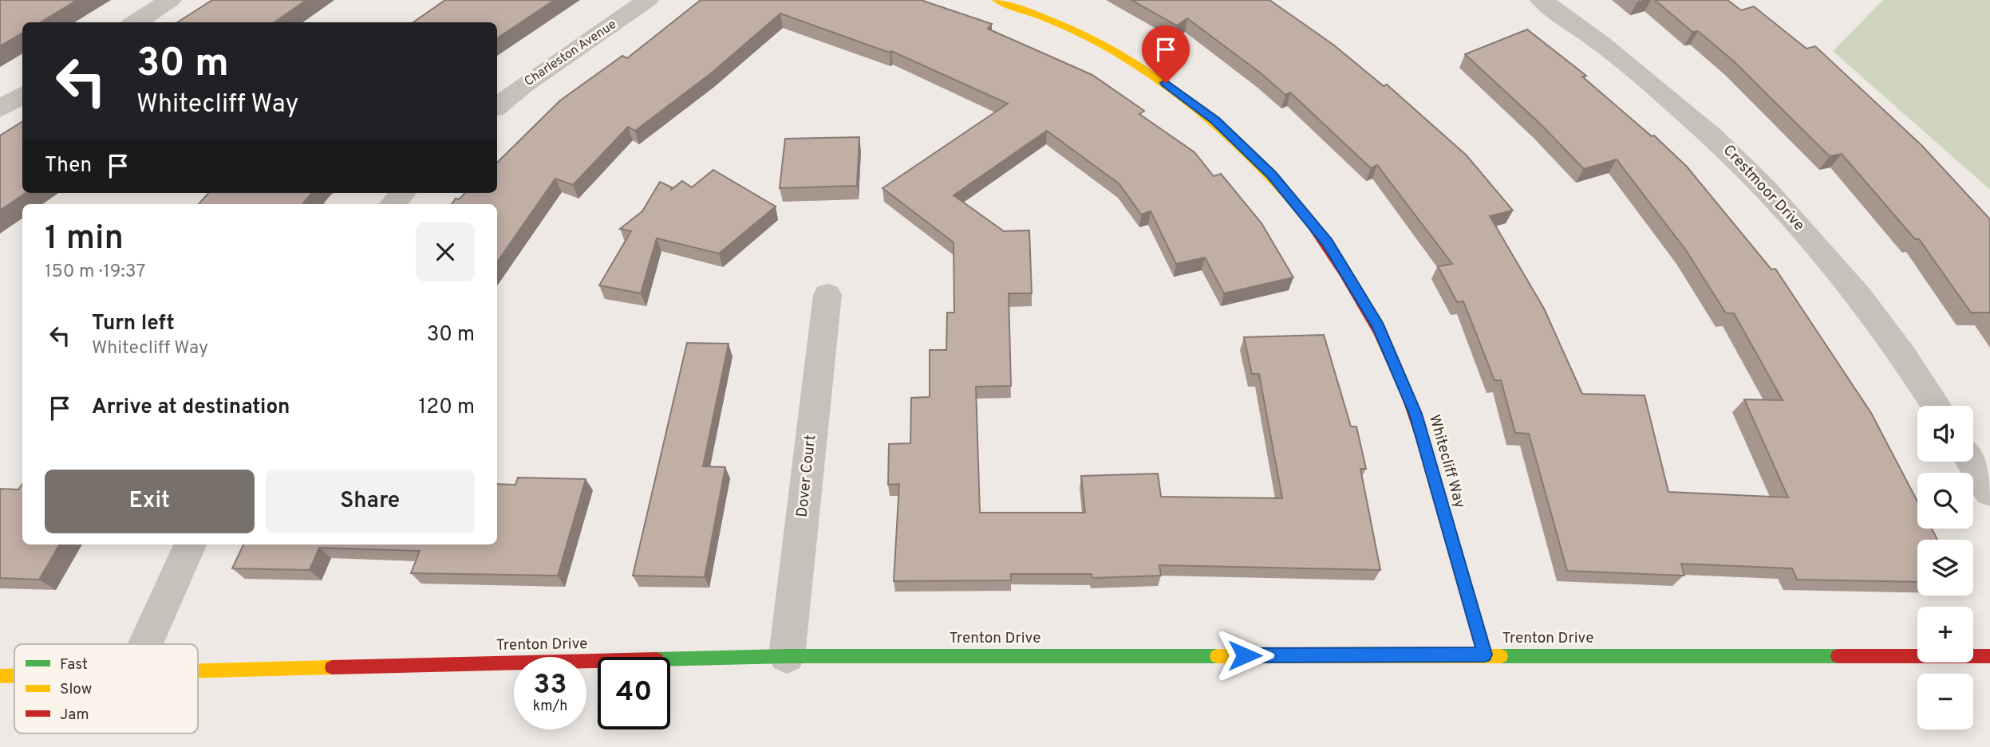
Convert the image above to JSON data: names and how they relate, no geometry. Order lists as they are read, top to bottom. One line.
{"streets":{"street":["Charleston Avenue","Crestmoor Drive","Whitecliff Way","Dover Court","Trenton Drive"]},"crossings":[["Whitecliff Way","Trenton Drive"],["Dover Court","Trenton Drive"]],"legend":["Fast","Slow","Jam"],"page":{"turn":["30 m","Whitecliff Way"],"then":"Then","heading":["1 min","150 m · 19:37"],"list":[{"name":"Turn left","note":"Whitecliff Way","value":"30 m"},{"name":"Arrive at destination","value":"120 m"}],"map_buttons":["+","−"],"buttons":["Exit","Share"],"speed":"33 km/h","limit":"40"}}
